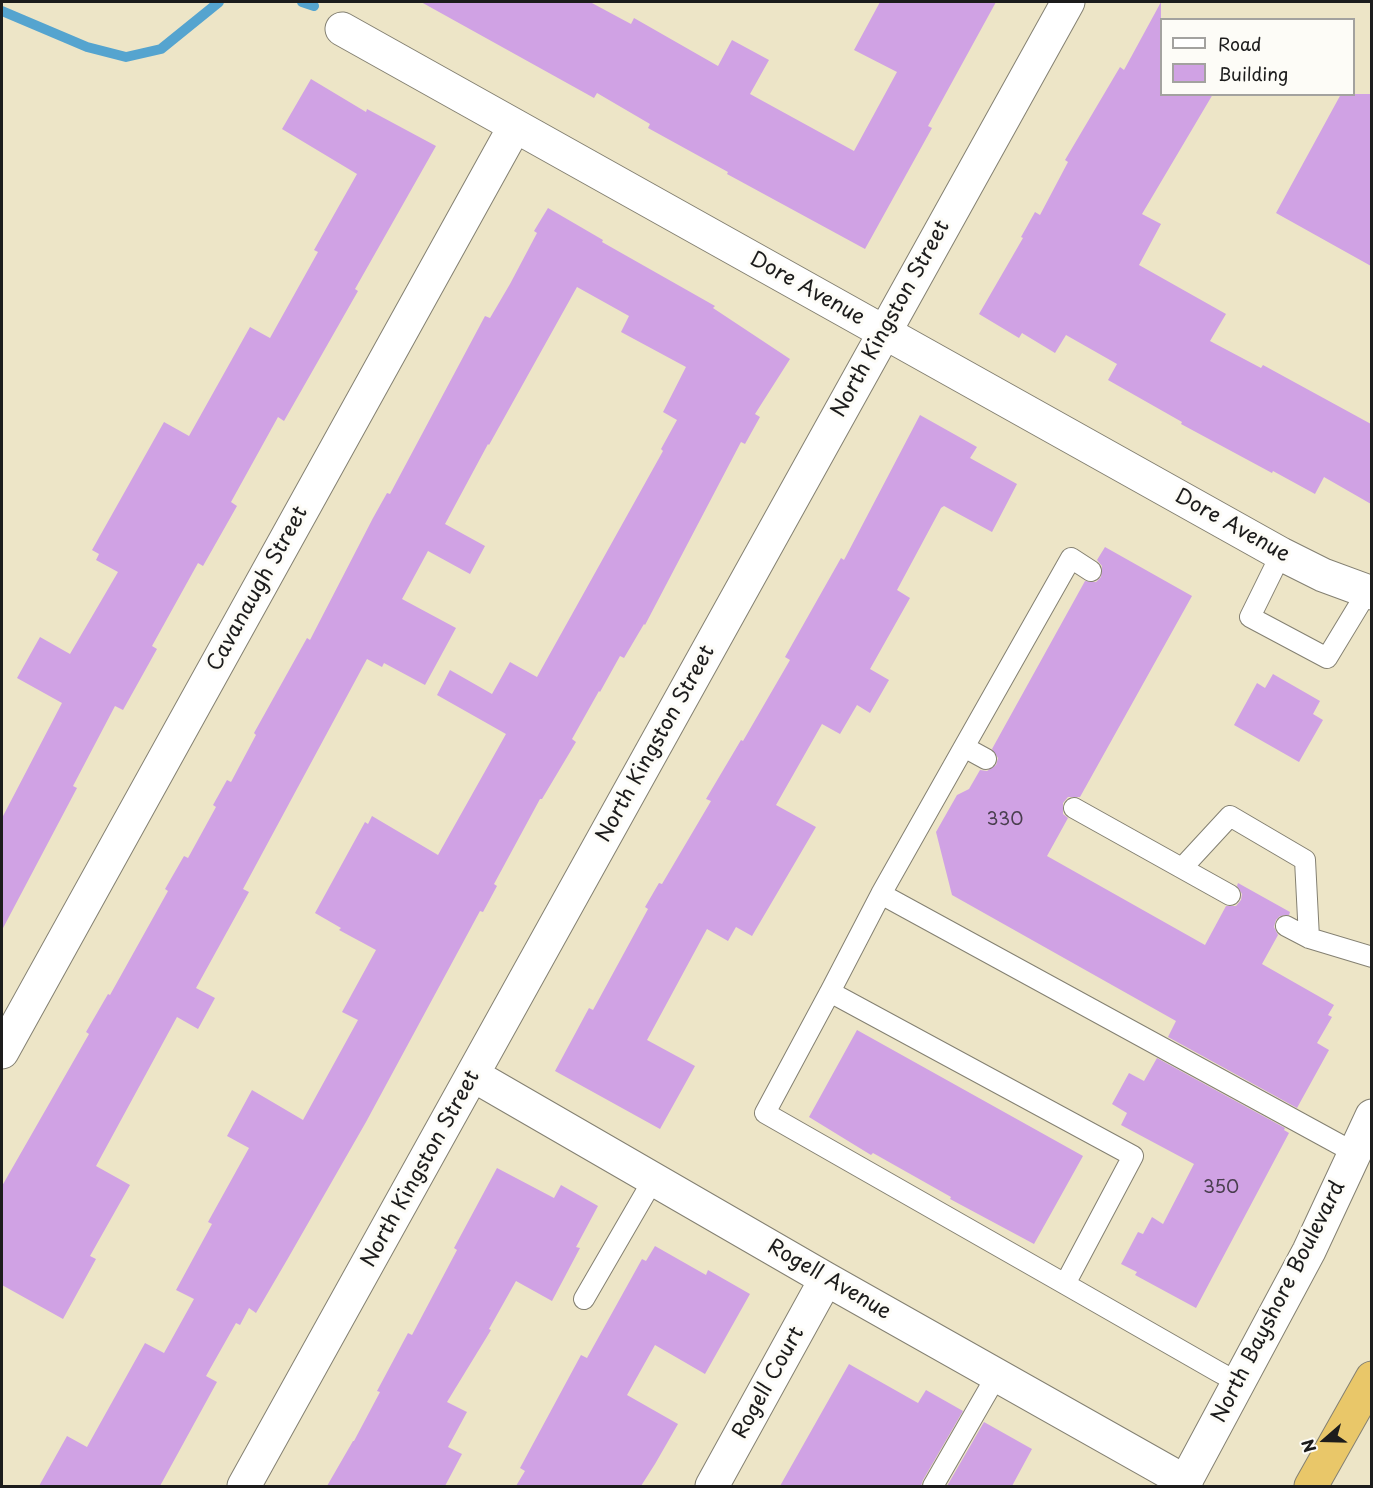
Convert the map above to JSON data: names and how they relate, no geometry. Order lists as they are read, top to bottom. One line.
{"streets":{"street":["Dore Avenue","North Kingston Street","Cavanaugh Street","Rogell Avenue","North Bayshore Boulevard","Rogell Court"]},"crossings":[["Dore Avenue","North Kingston Street"],["Dore Avenue","Cavanaugh Street"],["North Kingston Street","Rogell Avenue"],["Rogell Avenue","North Bayshore Boulevard"],["Rogell Avenue","Rogell Court"]],"house_numbers":["330","350"],"legend":["Road","Building"],"north":"left"}
